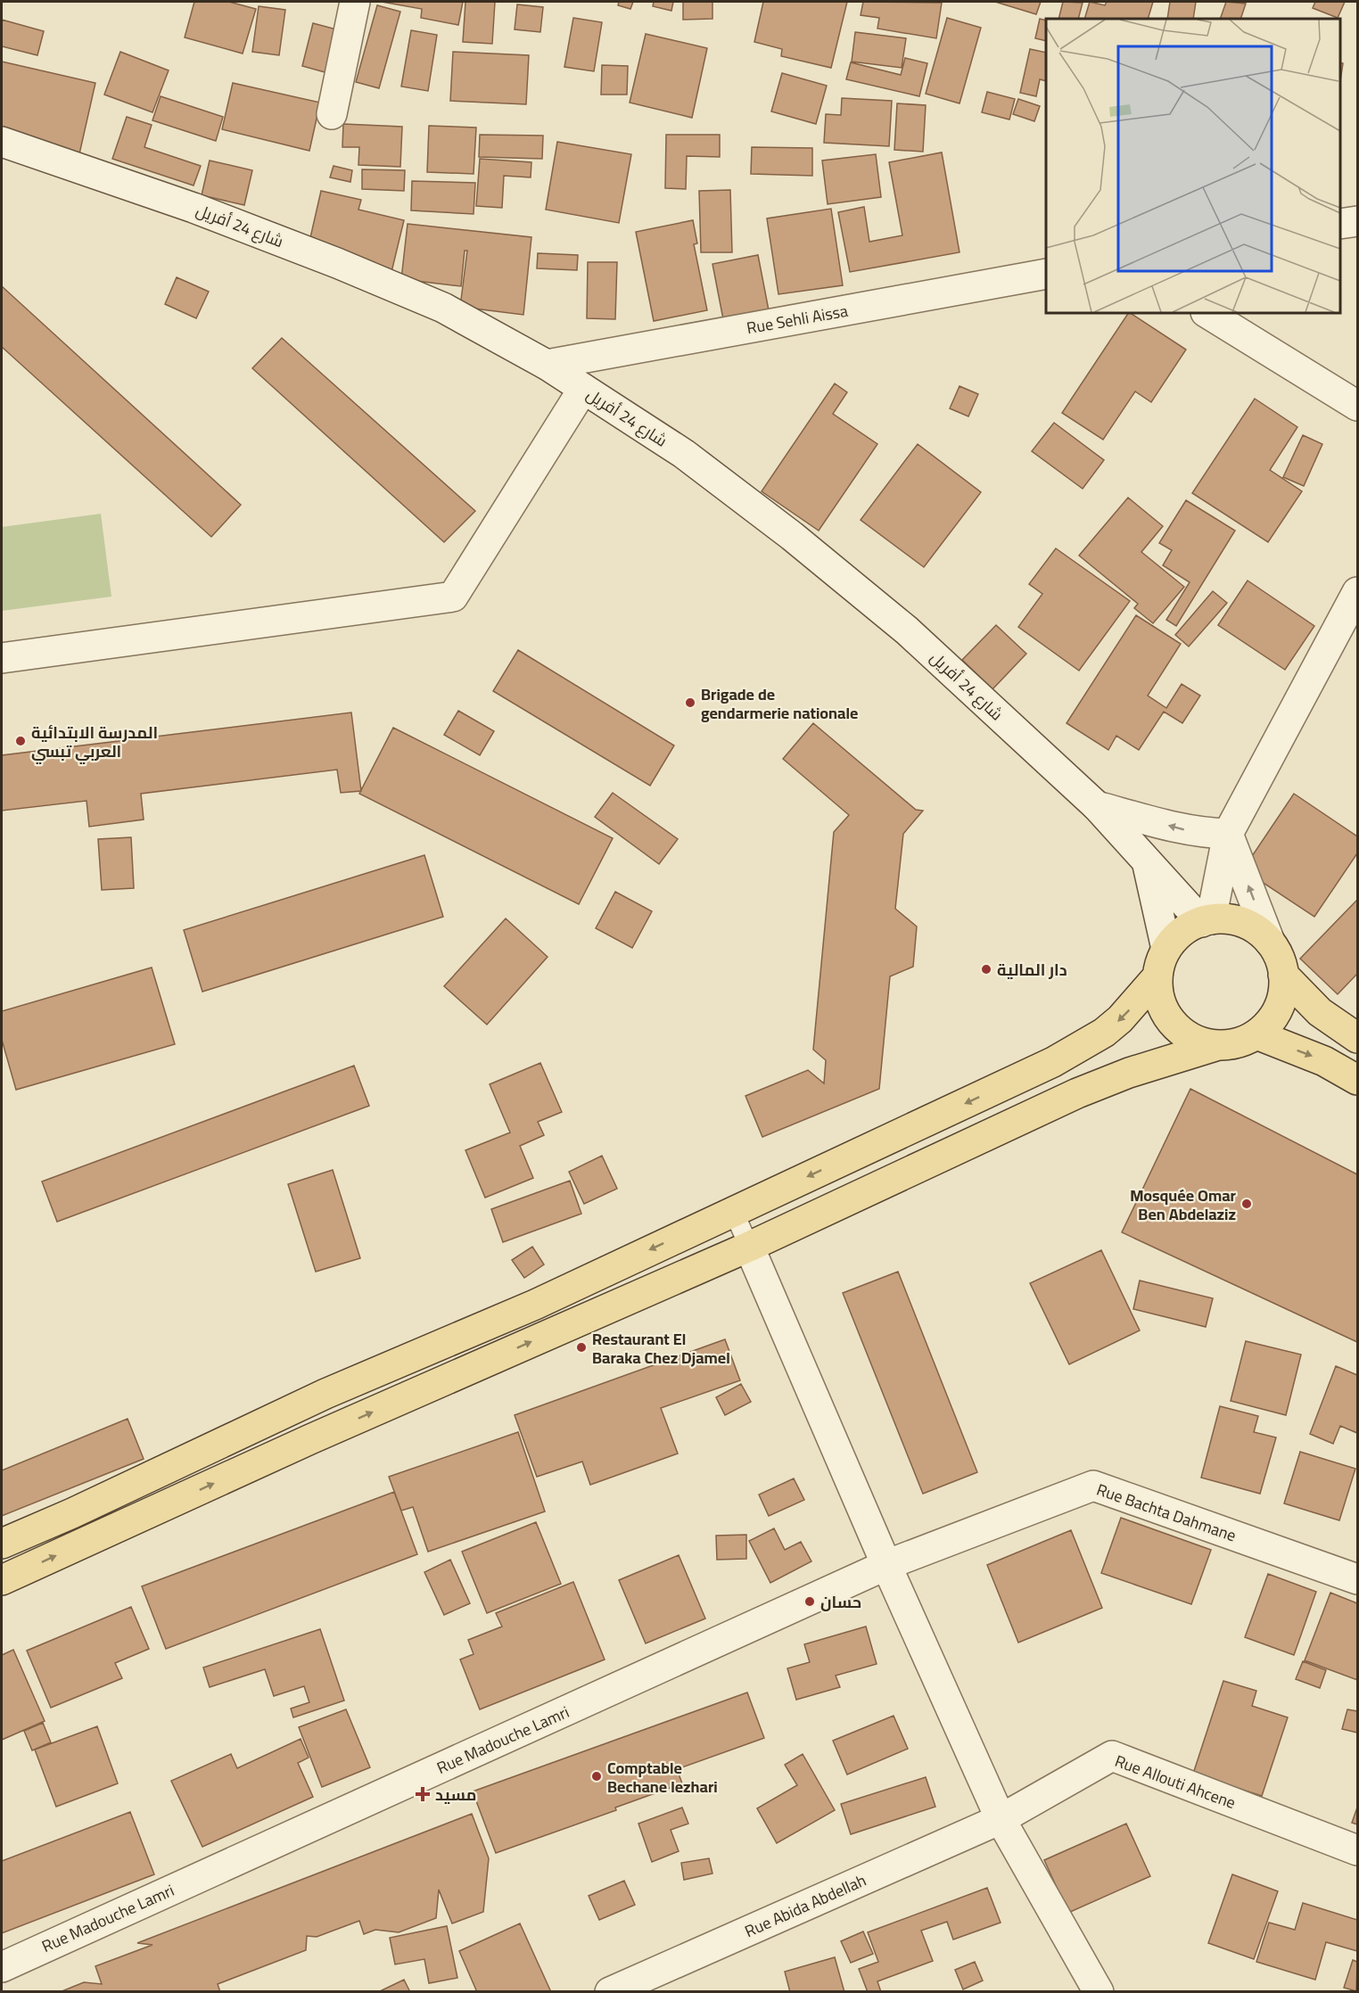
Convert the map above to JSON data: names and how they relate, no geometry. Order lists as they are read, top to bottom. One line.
{"streets":{"street":["شارع 24 أفريل","Rue Sehli Aissa","Rue Bachta Dahmane","Rue Madouche Lamri","Rue Allouti Ahcene","Rue Abida Abdellah"]},"crossings":[["شارع 24 أفريل","Rue Sehli Aissa"],["Rue Bachta Dahmane","Rue Madouche Lamri"],["Rue Allouti Ahcene","Rue Abida Abdellah"]],"places":{"other":["Brigade de gendarmerie nationale","المدرسة الابتدائية العربي تبسي","دار المالية","Mosquée Omar Ben Abdelaziz","Restaurant El Baraka Chez Djamel","حسان","Comptable Bechane lezhari"],"health":["مسيد"]}}
